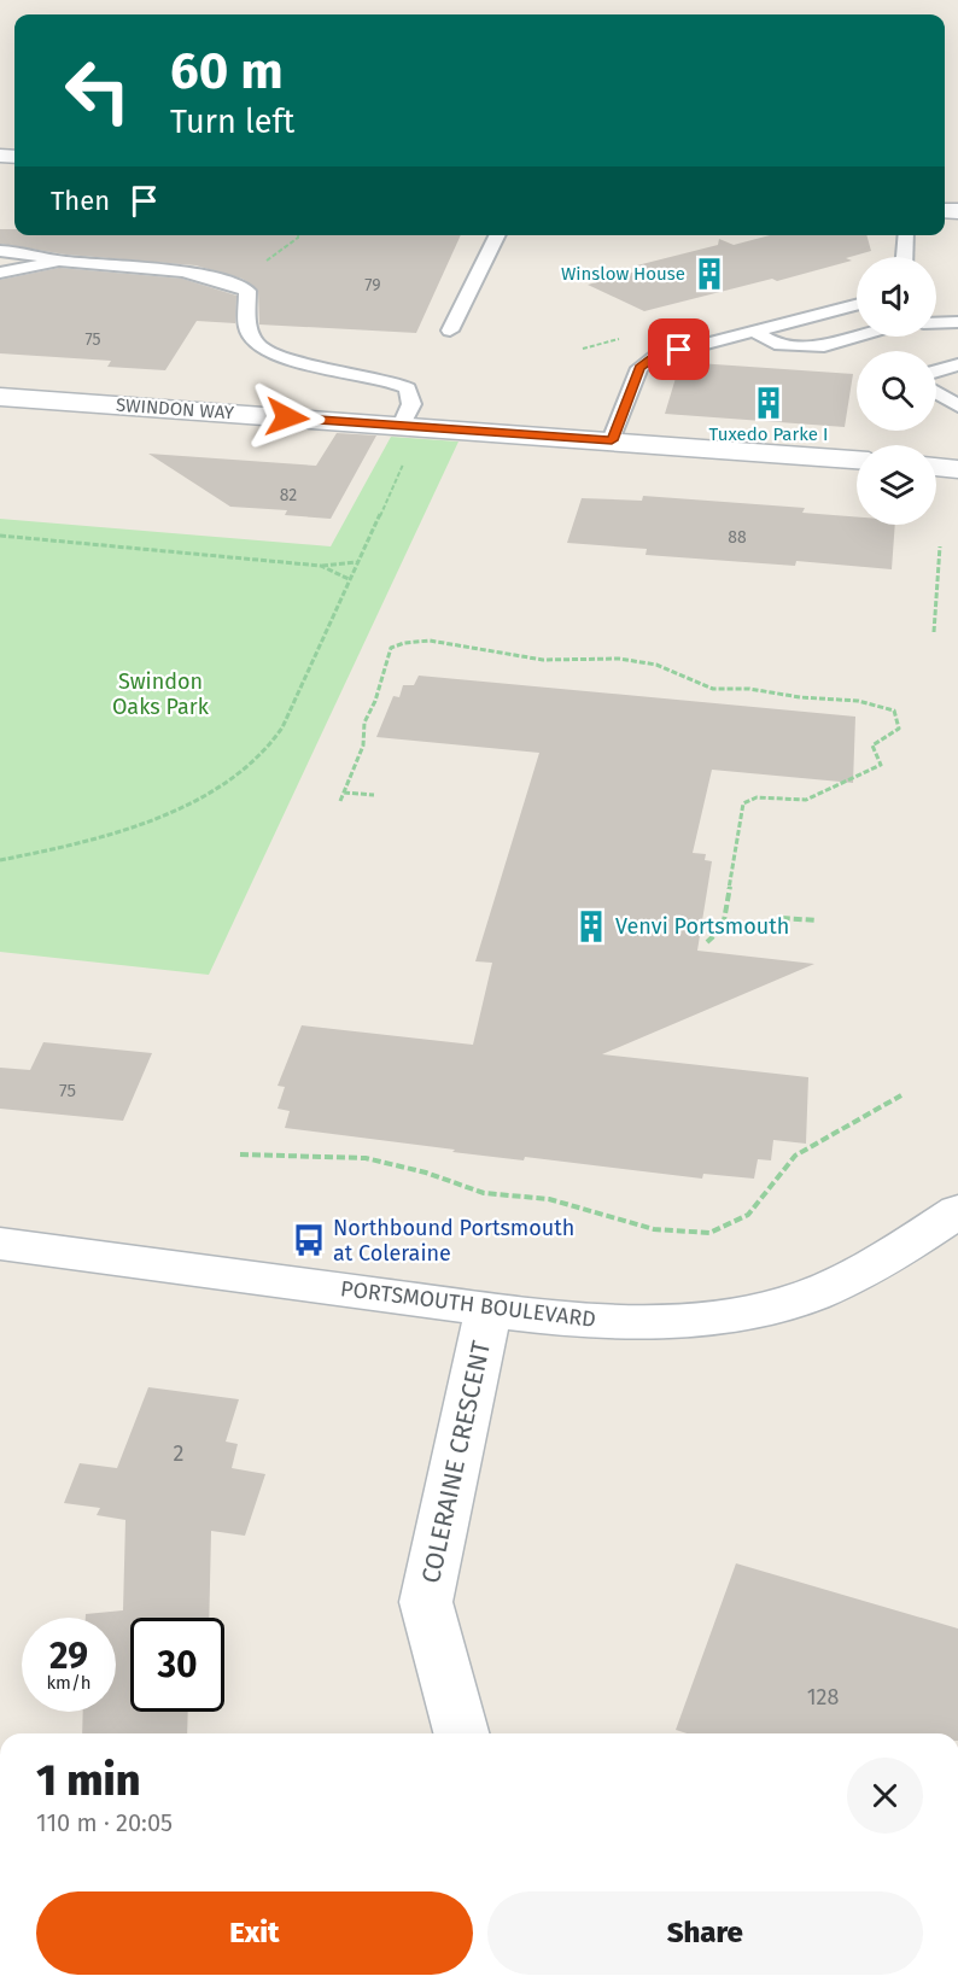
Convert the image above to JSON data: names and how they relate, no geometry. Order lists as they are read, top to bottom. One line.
{"streets":{"street":["SWINDON WAY","PORTSMOUTH BOULEVARD","COLERAINE CRESCENT"]},"crossings":[["PORTSMOUTH BOULEVARD","COLERAINE CRESCENT"]],"parks":["Swindon Oaks Park"],"places":{"building":["Winslow House","Tuxedo Parke I","Venvi Portsmouth"],"bus stop":["Northbound Portsmouth at Coleraine"]},"house_numbers":["79","75","82","88","75","2","128"],"page":{"turn":["60 m","Turn left"],"then":"Then","speed":"29 km/h","limit":"30","heading":["1 min","110 m · 20:05"],"buttons":["Exit","Share"]}}
